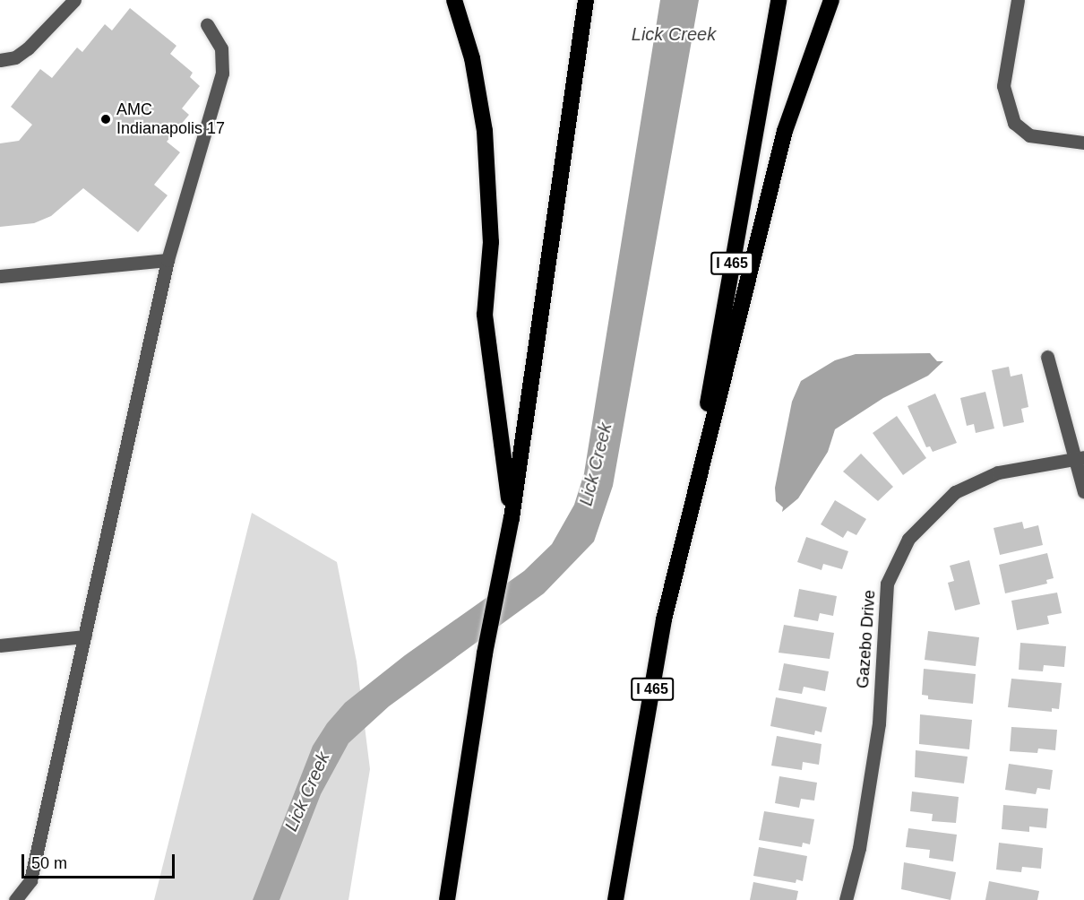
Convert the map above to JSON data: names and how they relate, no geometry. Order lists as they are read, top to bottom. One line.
{"streets":{"highway":["I 465"],"street":["Gazebo Drive"]},"water":["Lick Creek"],"places":["AMC Indianapolis 17"],"scale_bar":"50 m"}
